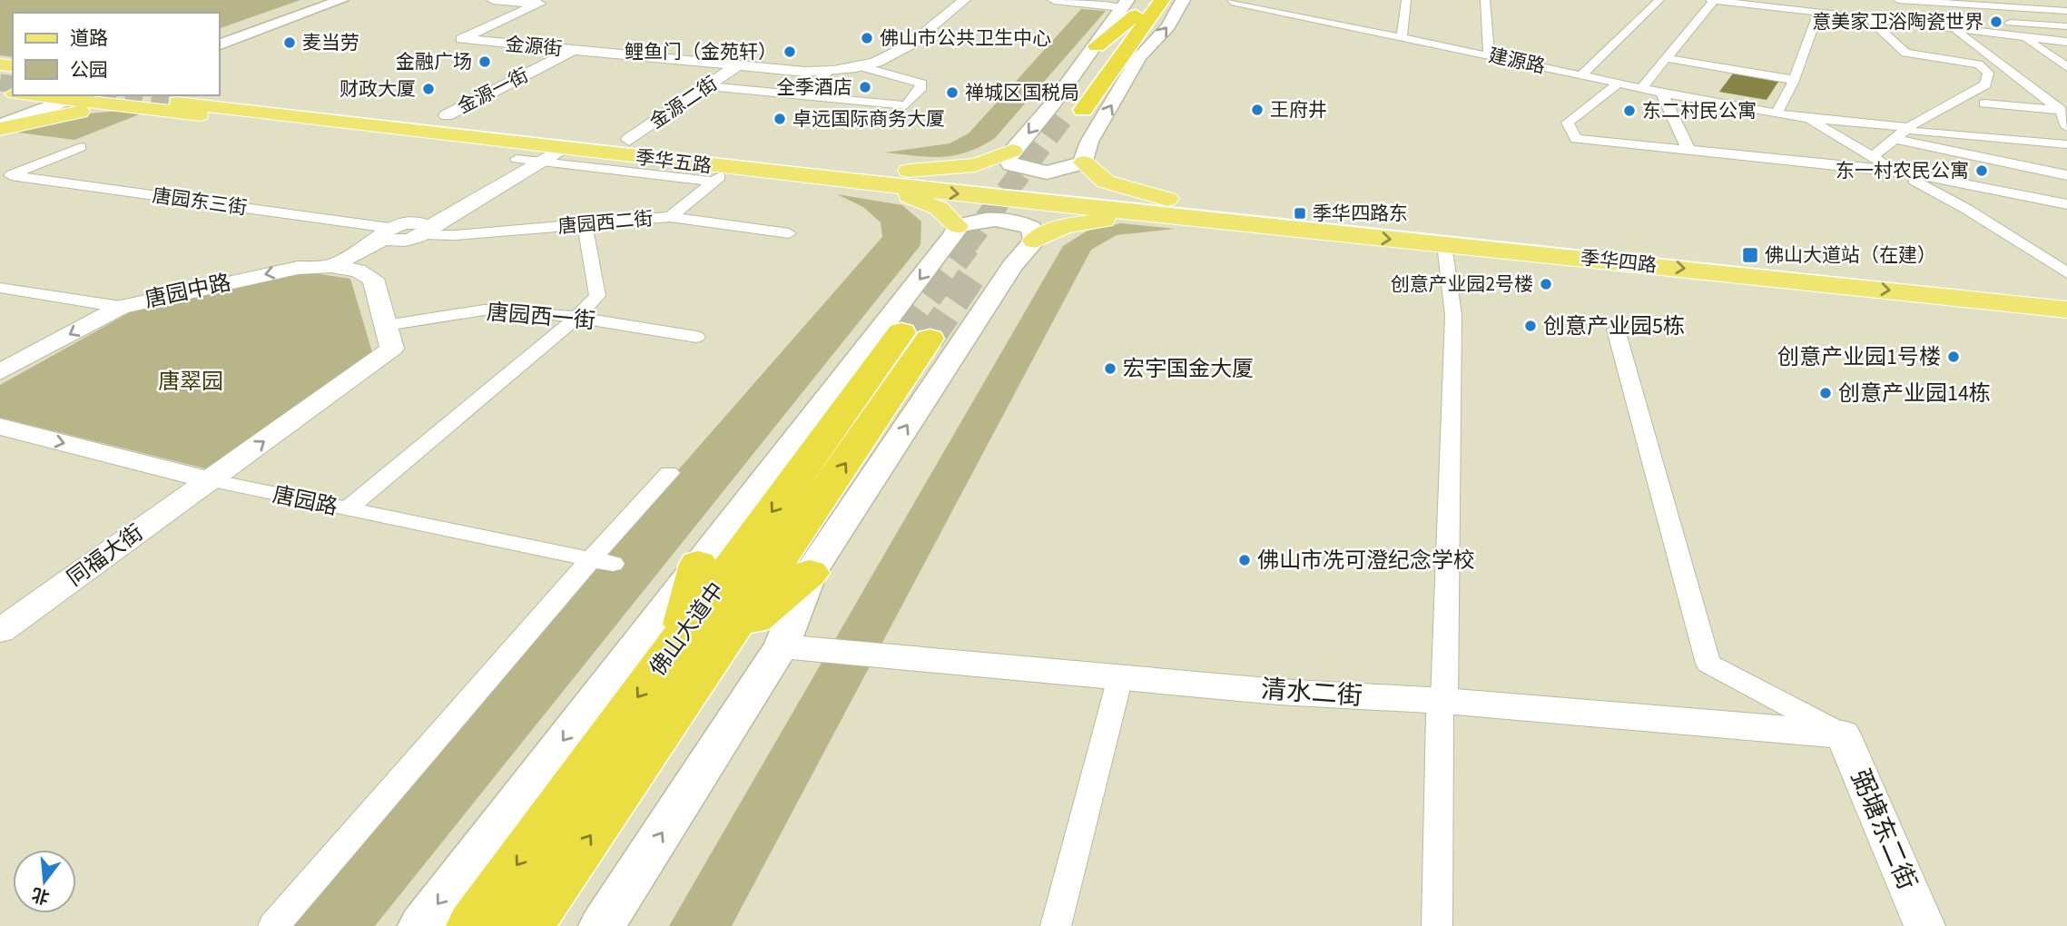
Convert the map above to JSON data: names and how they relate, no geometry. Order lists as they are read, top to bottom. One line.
{"streets":{"highway":["佛山大道中"],"main road":["季华五路","季华四路"],"street":["金源街","建源路","金源一街","金源二街","唐园东三街","唐园西二街","唐园中路","唐园西一街","唐园路","同福大街","清水二街","弼塘东二街"]},"crossings":[["金源街","金源一街"],["金源街","金源二街"],["季华五路","季华四路"],["唐园东三街","唐园中路"],["唐园西二街","唐园中路"],["唐园路","同福大街"],["清水二街","弼塘东二街"]],"one_way":["唐园中路"],"parks":["唐翠园"],"places":{"other":["意美家卫浴陶瓷世界","佛山市公共卫生中心","麦当劳","鲤鱼门（金苑轩）","金融广场","全季酒店","财政大厦","禅城区国税局","王府井","东二村民公寓","卓远国际商务大厦","东一村农民公寓","创意产业园2号楼","创意产业园5栋","创意产业园1号楼","宏宇国金大厦","创意产业园14栋","佛山市冼可澄纪念学校"],"transit":["季华四路东","佛山大道站（在建）"]},"legend":["道路","公园"],"north":"bottom"}
